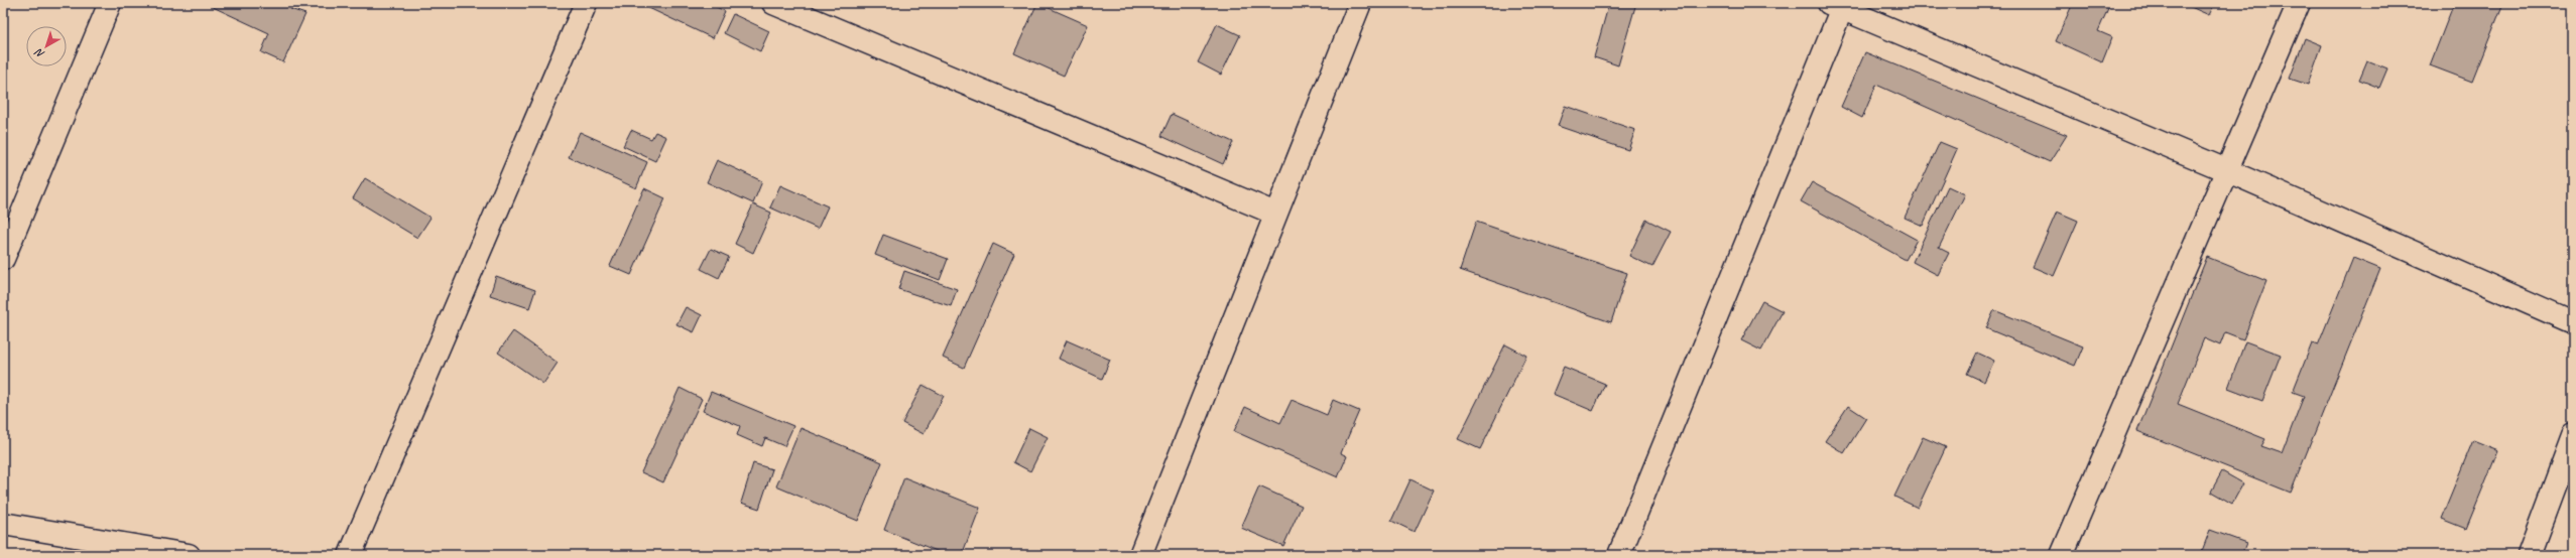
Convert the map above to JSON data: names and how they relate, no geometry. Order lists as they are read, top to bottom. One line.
{"north":"bottom left"}
